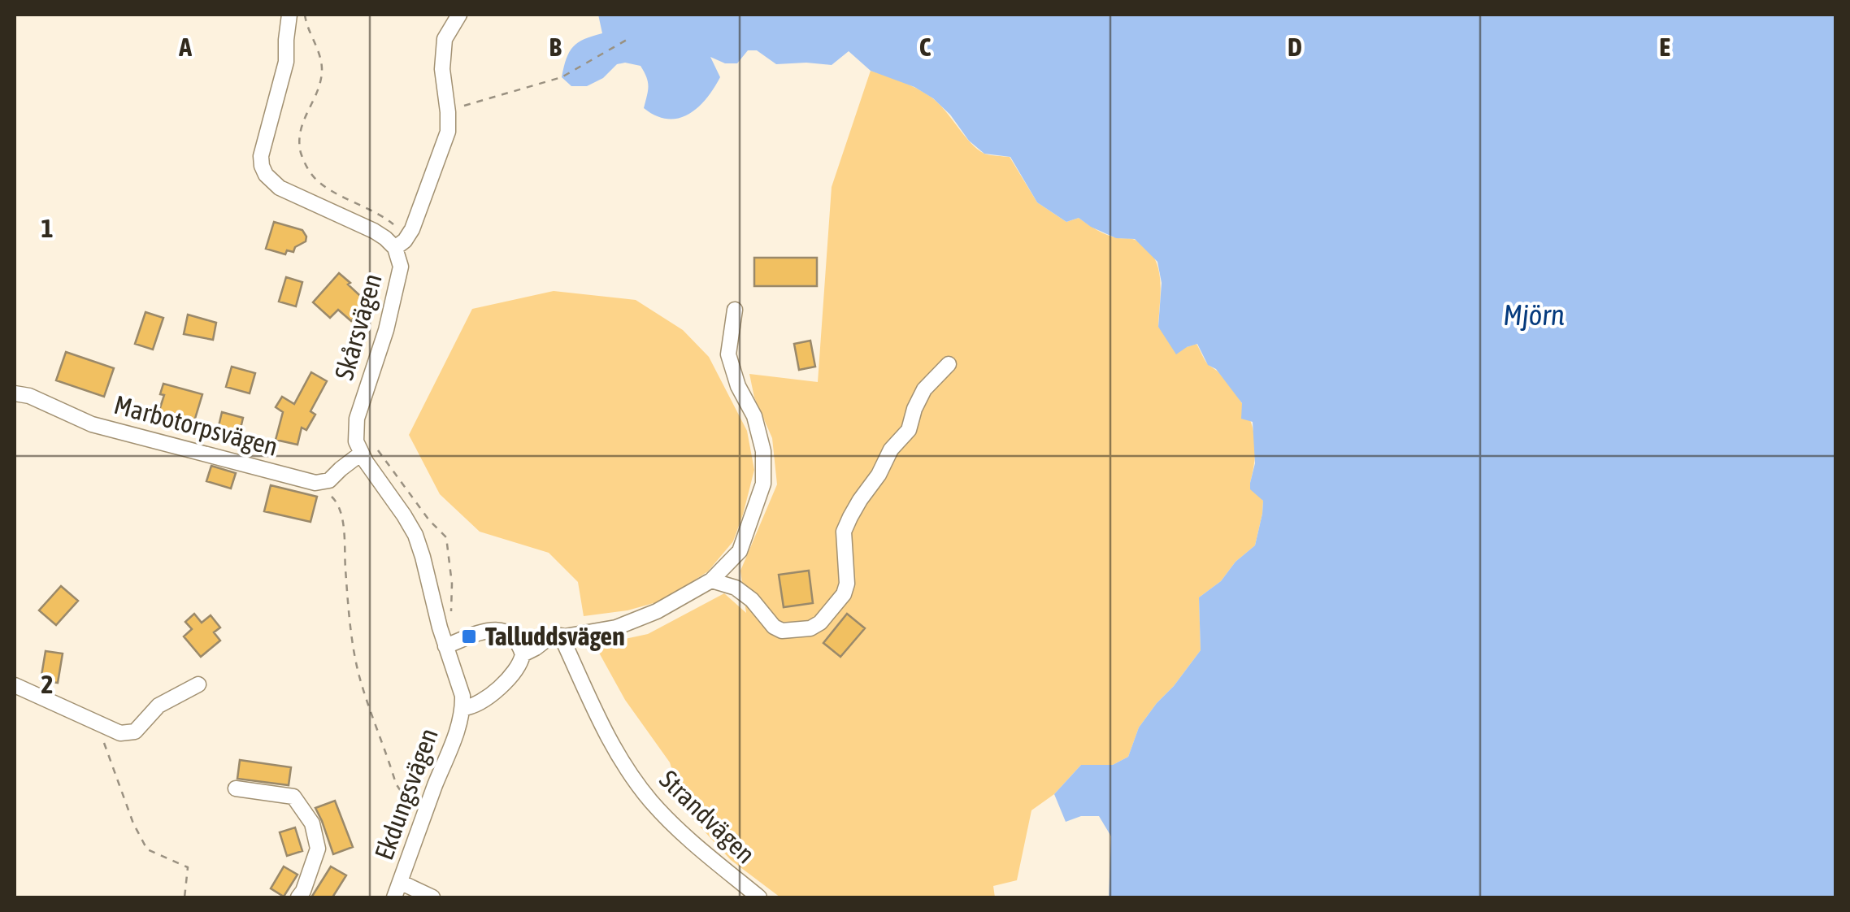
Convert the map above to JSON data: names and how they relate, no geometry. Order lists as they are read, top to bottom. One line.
{"streets":{"street":["Skårsvägen","Marbotorpsvägen","Ekdungsvägen","Strandvägen"]},"water":["Mjörn"],"places":{"transit":["Talluddsvägen"]},"grid":{"columns":["A","B","C","D","E"],"rows":["1","2"]}}
